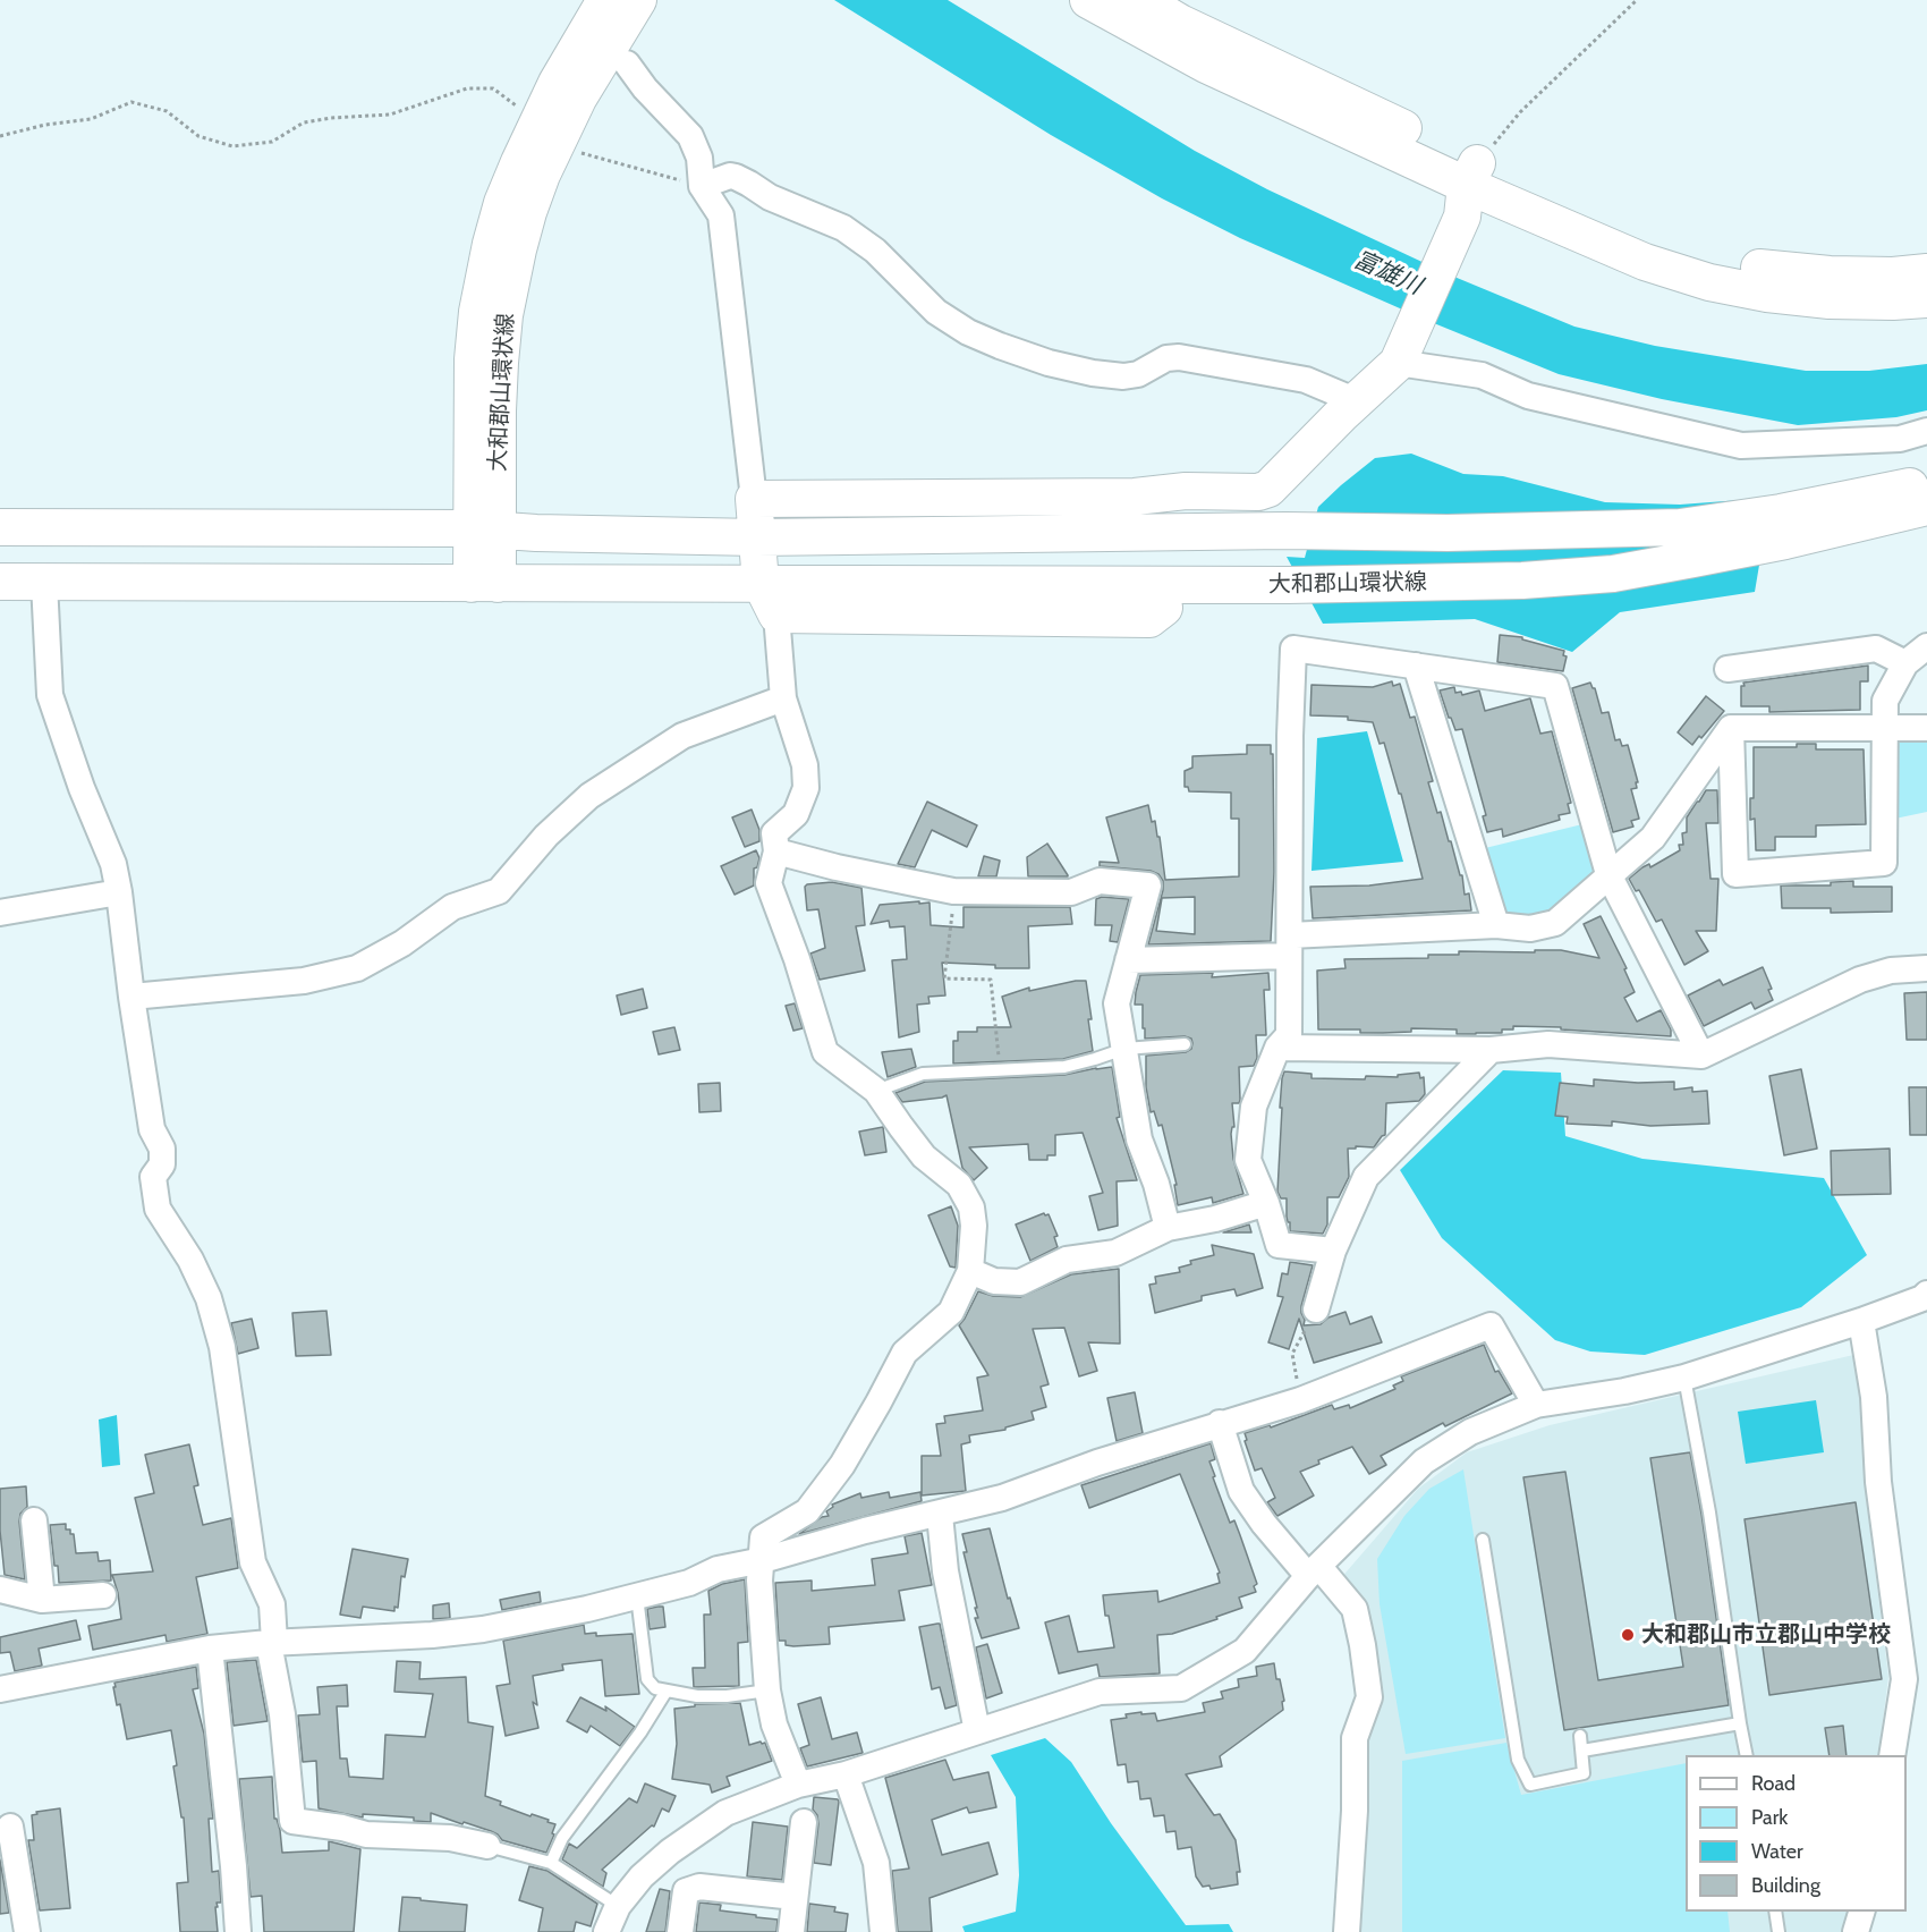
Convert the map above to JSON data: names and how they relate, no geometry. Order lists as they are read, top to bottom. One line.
{"streets":{"main road":["大和郡山環状線"]},"water":["富雄川"],"places":["大和郡山市立郡山中学校"],"legend":["Road","Park","Water","Building"]}
